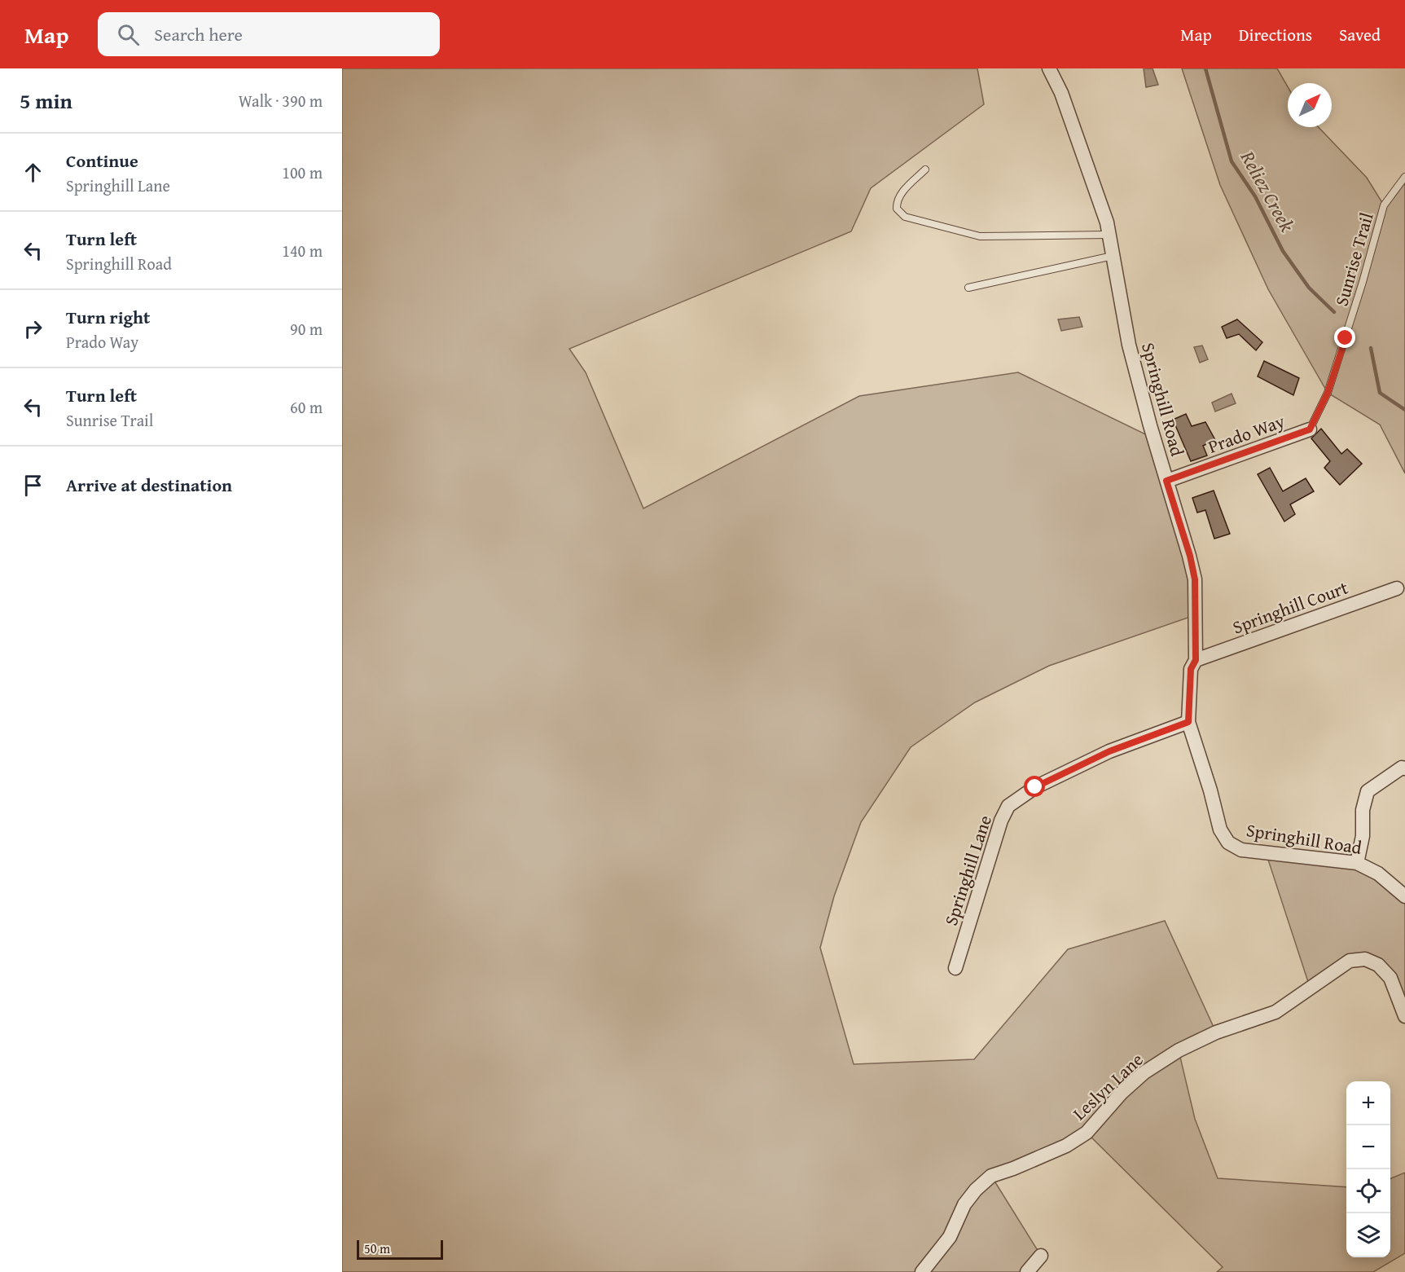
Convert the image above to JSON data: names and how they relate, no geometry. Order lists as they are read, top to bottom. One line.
{"streets":{"street":["Springhill Road","Prado Way","Springhill Court","Springhill Lane","Leslyn Lane"],"lane":["Sunrise Trail"]},"crossings":[["Sunrise Trail","Prado Way"],["Springhill Road","Prado Way"],["Springhill Road","Springhill Court"],["Springhill Road","Springhill Lane"]],"water":["Reliez Creek"],"scale_bar":"50 m","north":"top right","page":{"header":"Map","search":"Search here","nav":["Map","Directions","Saved"],"heading":["5 min","Walk · 390 m"],"list":[["Continue","Springhill Lane","100 m"],["Turn left","Springhill Road","140 m"],["Turn right","Prado Way","90 m"],["Turn left","Sunrise Trail","60 m"],"Arrive at destination"],"map_buttons":["+","−"],"scale":"50 m"}}
